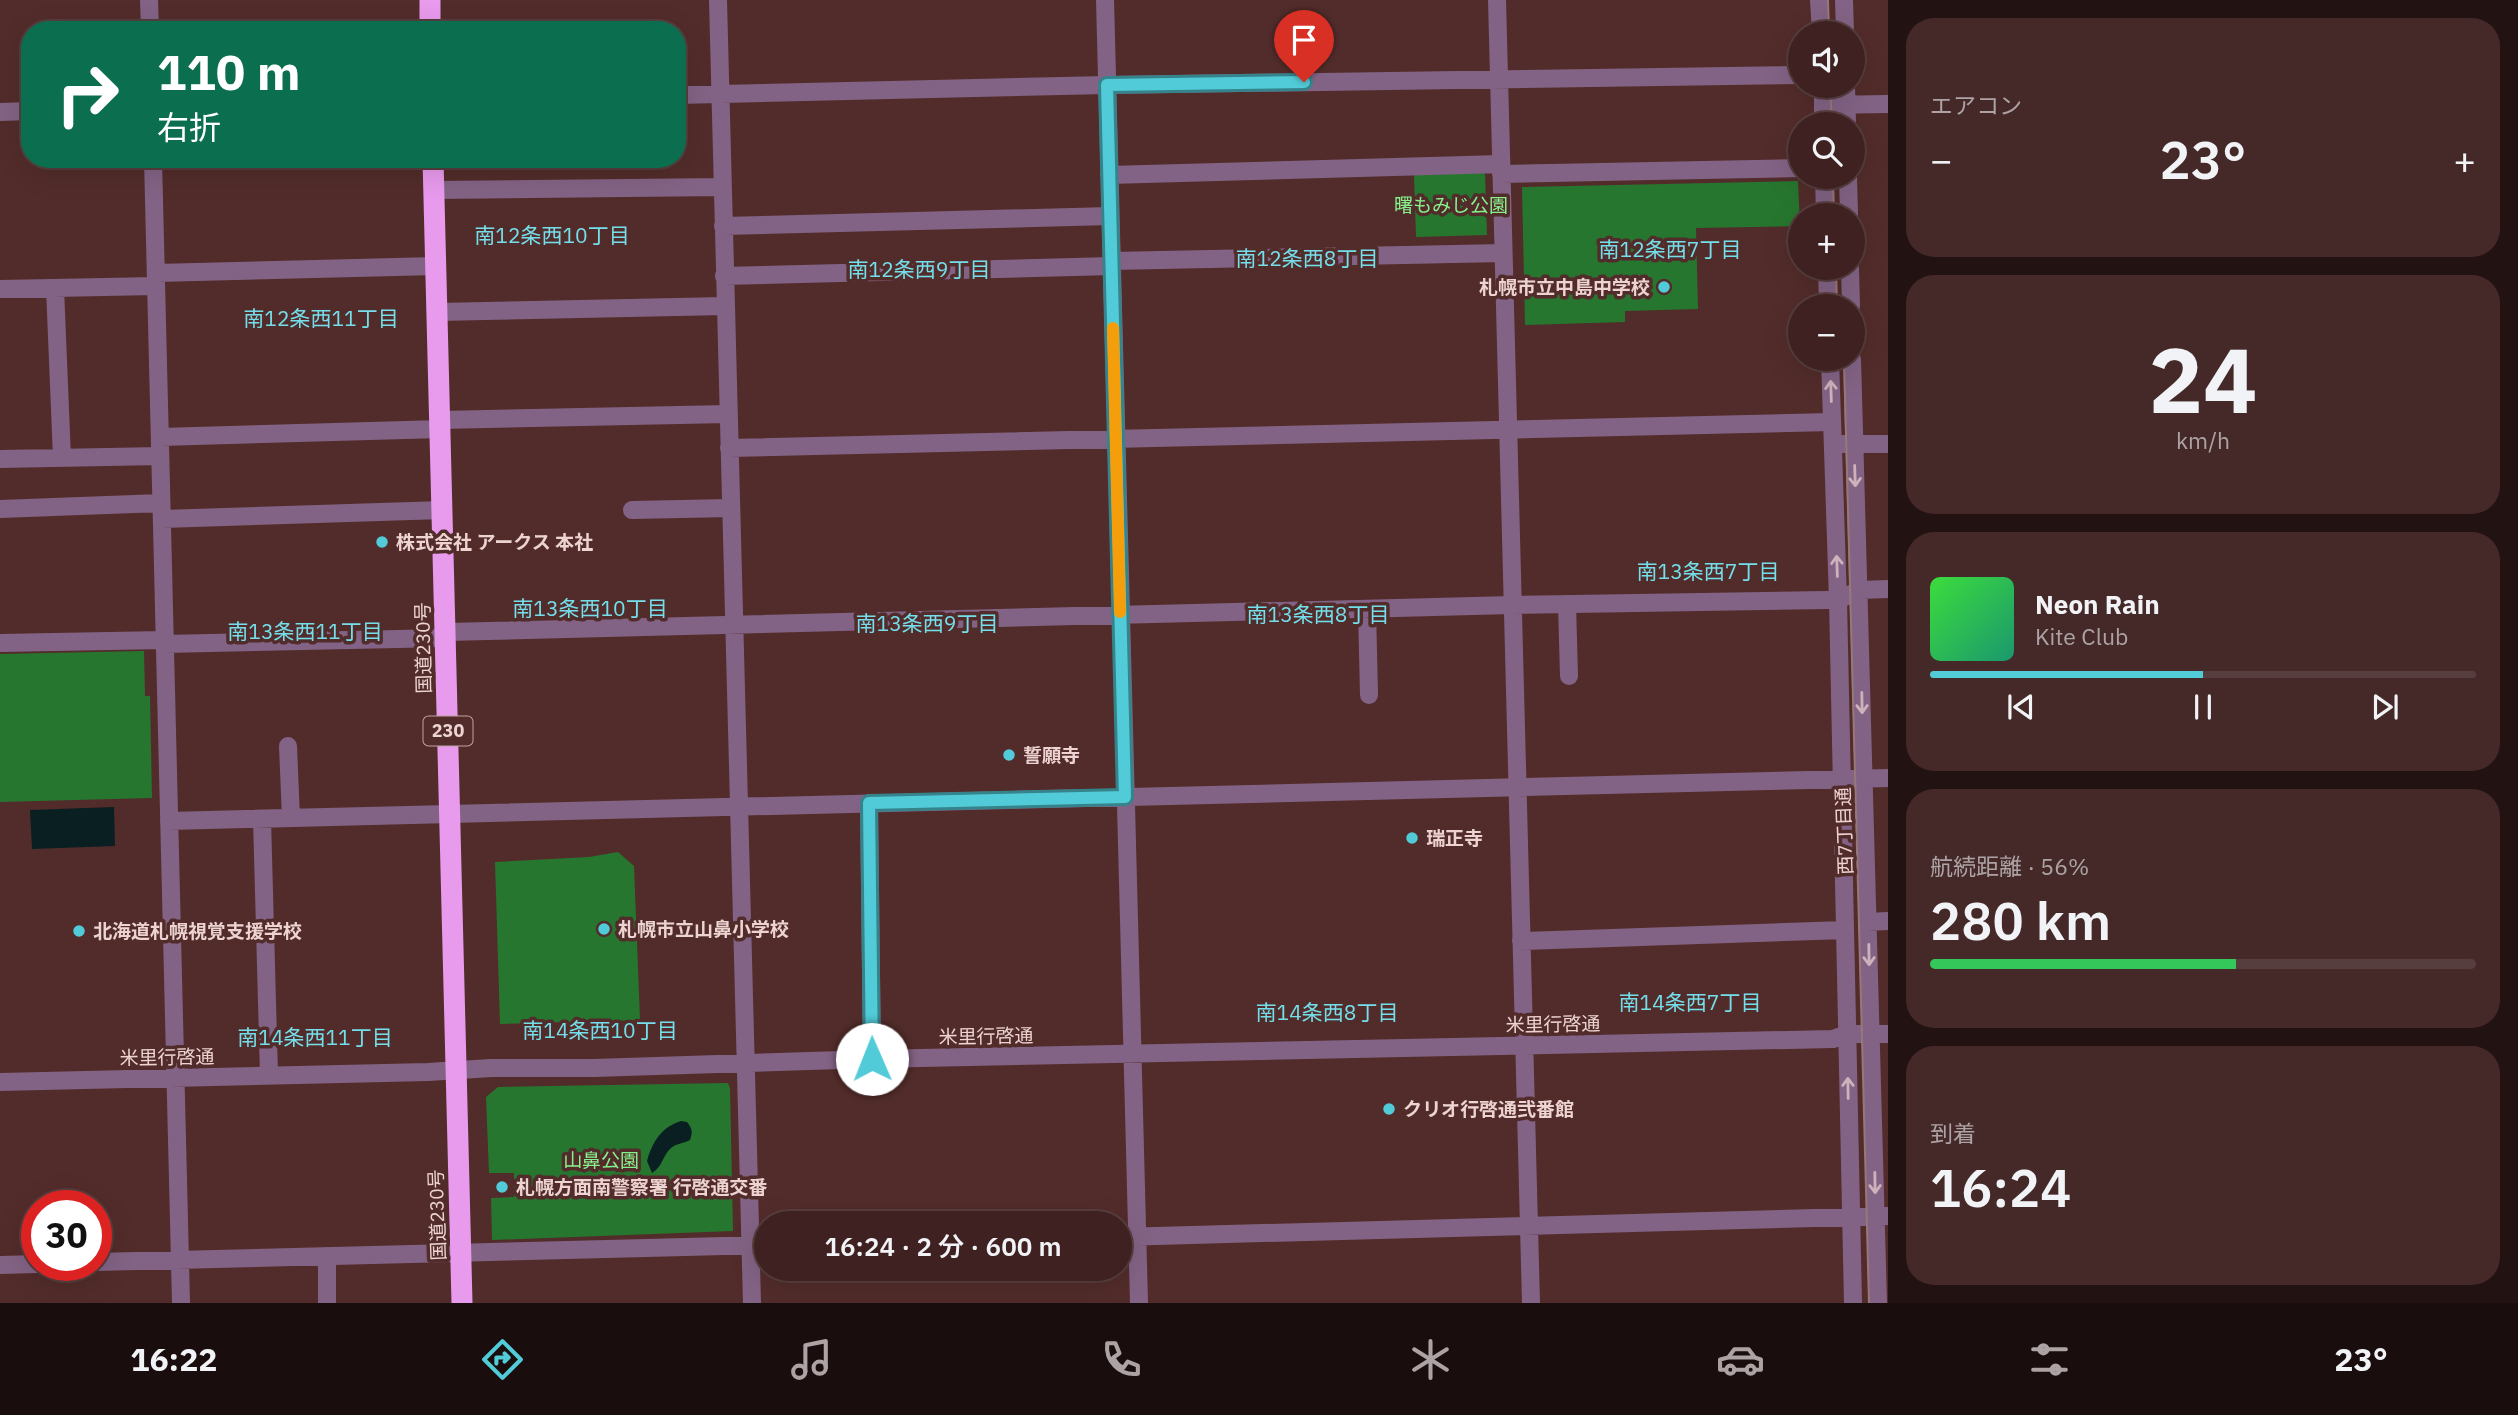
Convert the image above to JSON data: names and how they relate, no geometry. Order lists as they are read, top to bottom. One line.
{"streets":{"highway":["国道230号","230"],"street":["西7丁目通","米里行啓通"]},"crossings":[["国道230号","米里行啓通"],["西7丁目通","米里行啓通"]],"districts":["南12条西10丁目","南12条西7丁目","南12条西8丁目","南12条西9丁目","南12条西11丁目","南13条西7丁目","南13条西10丁目","南13条西8丁目","南13条西9丁目","南13条西11丁目","南14条西7丁目","南14条西8丁目","南14条西10丁目","南14条西11丁目"],"parks":["曙もみじ公園","山鼻公園"],"places":["札幌市立中島中学校","株式会社 アークス 本社","誓願寺","瑞正寺","札幌市立山鼻小学校","北海道札幌視覚支援学校","クリオ行啓通弐番館","札幌方面南警察署 行啓通交番"],"page":{"tile":["エアコン",["24","km/h"],["航続距離 · 56%","280 km"],["到着","16:24"]],"map_buttons":["+","−"],"turn":["110 m","右折"],"heat":["−","23°","+"],"song":["Neon Rain","Kite Club"],"limit":"30","trip":"16:24 · 2 分 · 600 m","tabs":["16:22","23°"]}}
